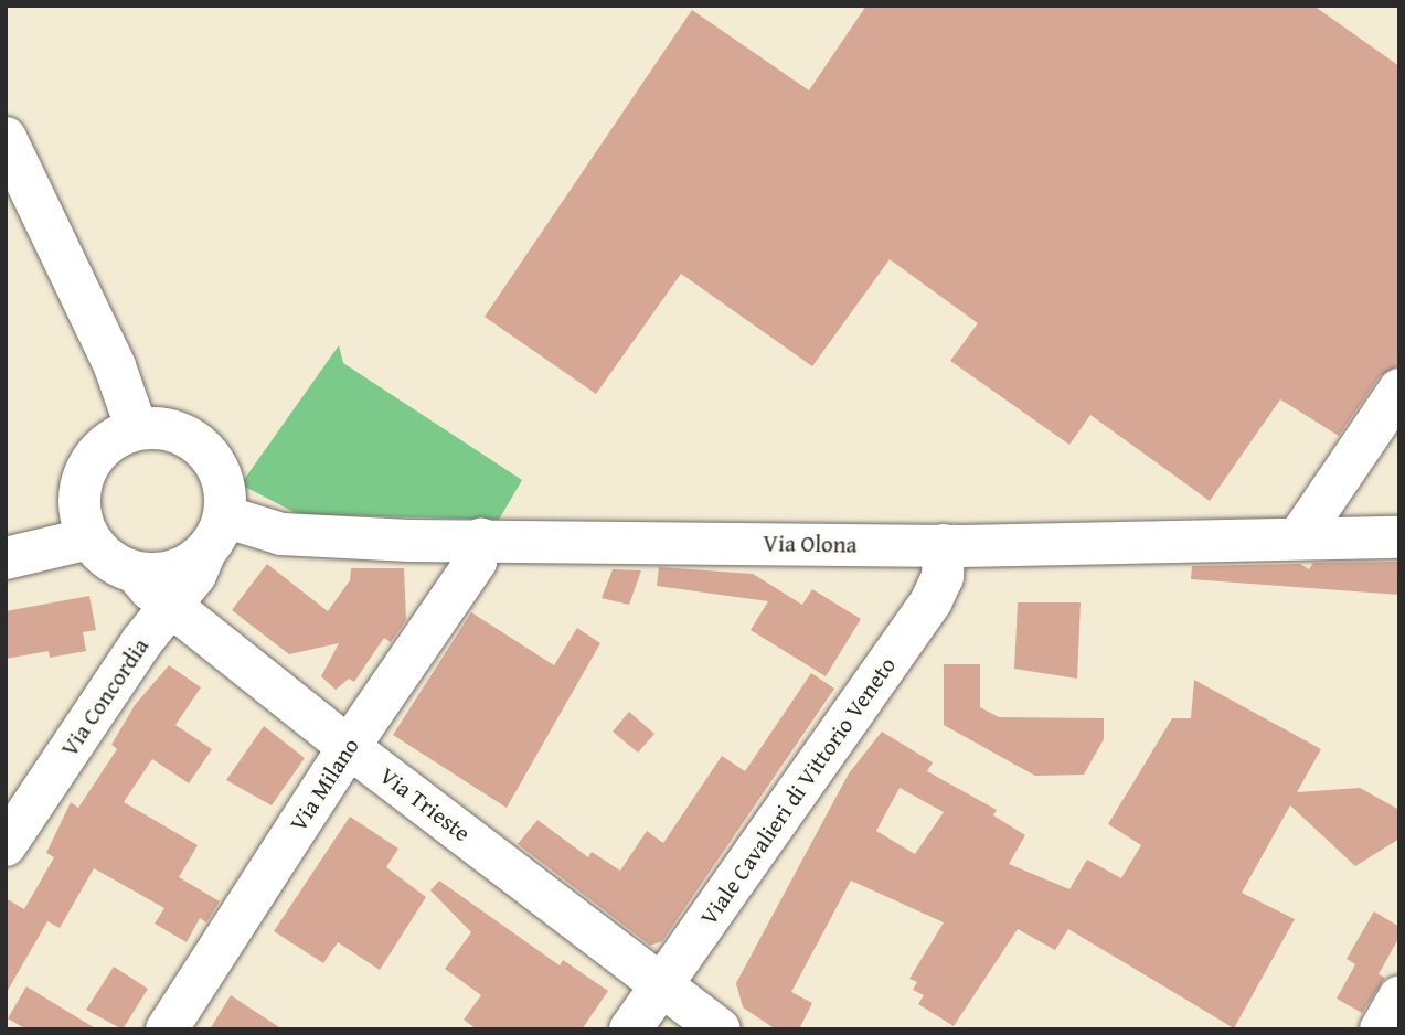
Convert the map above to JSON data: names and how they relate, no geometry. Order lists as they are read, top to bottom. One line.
{"streets":{"street":["Via Olona","Via Concordia","Via Milano","Viale Cavalieri di Vittorio Veneto","Via Trieste"]},"crossings":[["Via Olona","Via Concordia"],["Via Olona","Via Milano"],["Via Olona","Viale Cavalieri di Vittorio Veneto"],["Via Olona","Via Trieste"],["Via Concordia","Via Trieste"],["Via Milano","Via Trieste"],["Viale Cavalieri di Vittorio Veneto","Via Trieste"]]}
